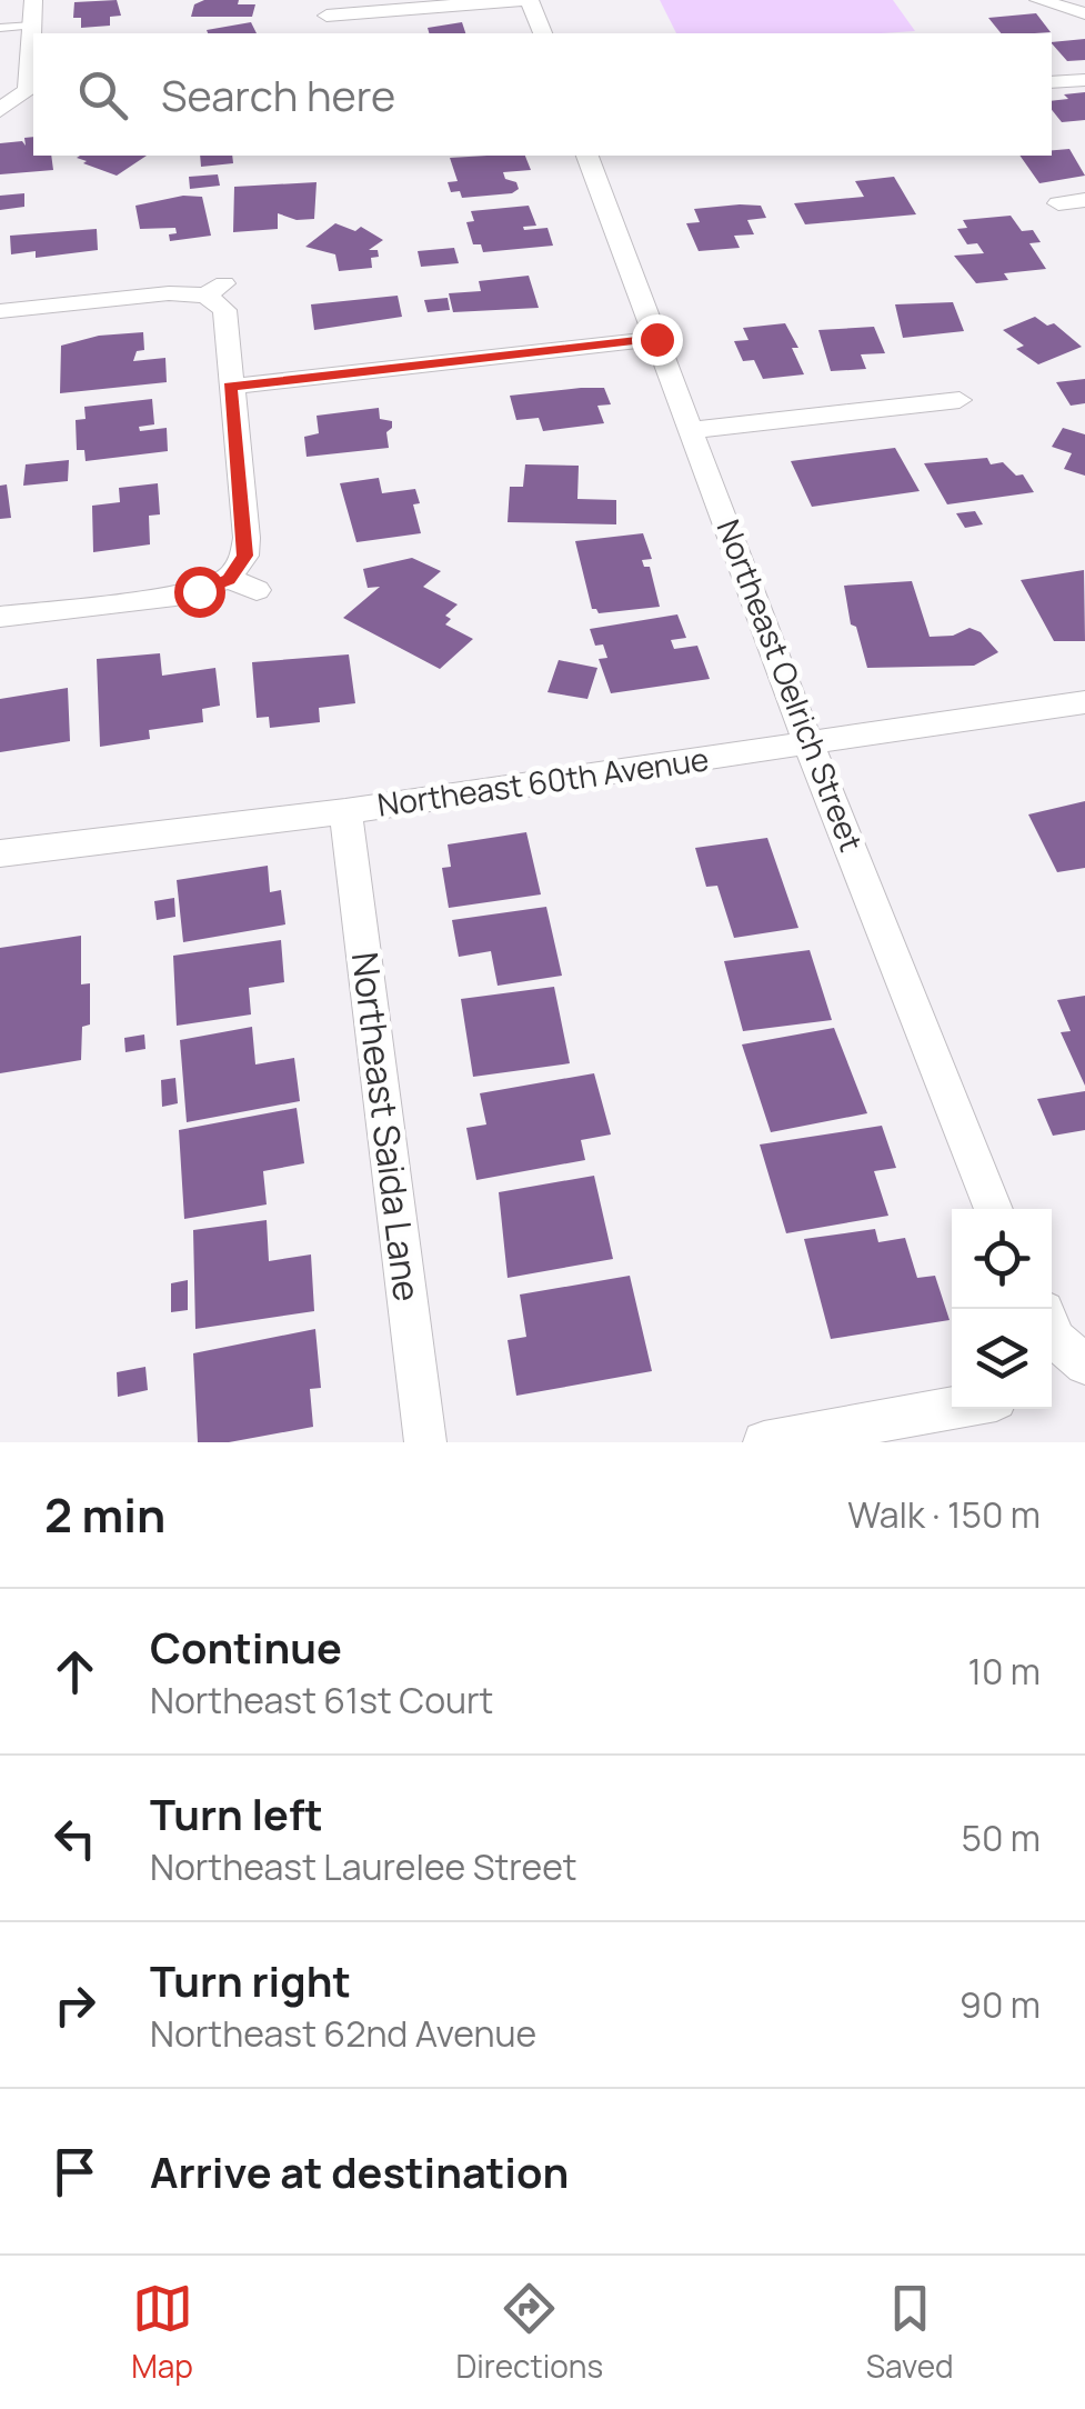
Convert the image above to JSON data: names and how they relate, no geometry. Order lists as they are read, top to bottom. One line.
{"streets":{"street":["Northeast Oelrich Street","Northeast 60th Avenue","Northeast Saida Lane"]},"crossings":[["Northeast Oelrich Street","Northeast 60th Avenue"],["Northeast 60th Avenue","Northeast Saida Lane"]],"page":{"search":"Search here","heading":["2 min","Walk · 150 m"],"list":[["Continue","Northeast 61st Court","10 m"],["Turn left","Northeast Laurelee Street","50 m"],["Turn right","Northeast 62nd Avenue","90 m"],"Arrive at destination"],"nav":["Map","Directions","Saved"]}}
